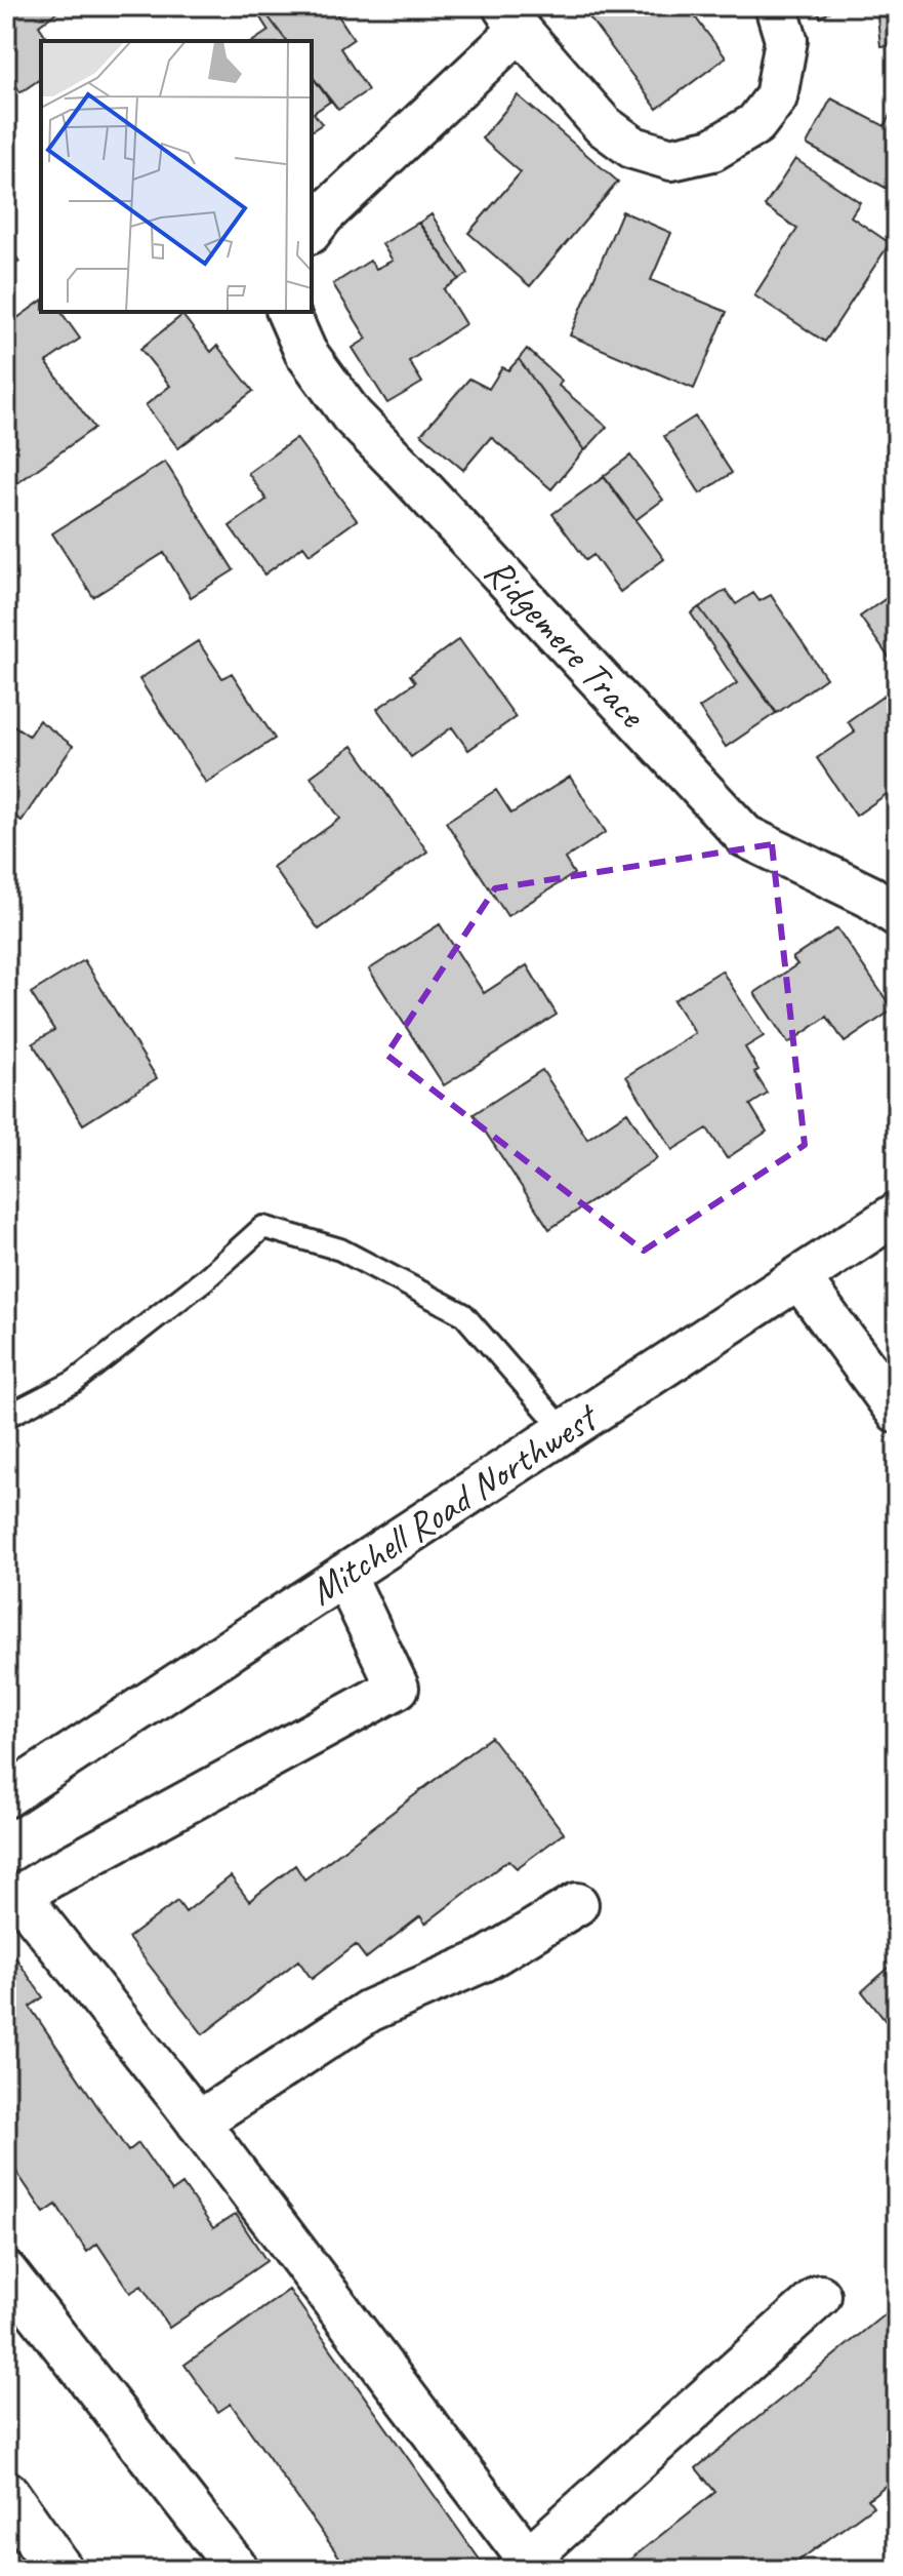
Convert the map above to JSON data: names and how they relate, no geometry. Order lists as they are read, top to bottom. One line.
{"streets":{"street":["Ridgemere Trace","Mitchell Road Northwest"]}}
